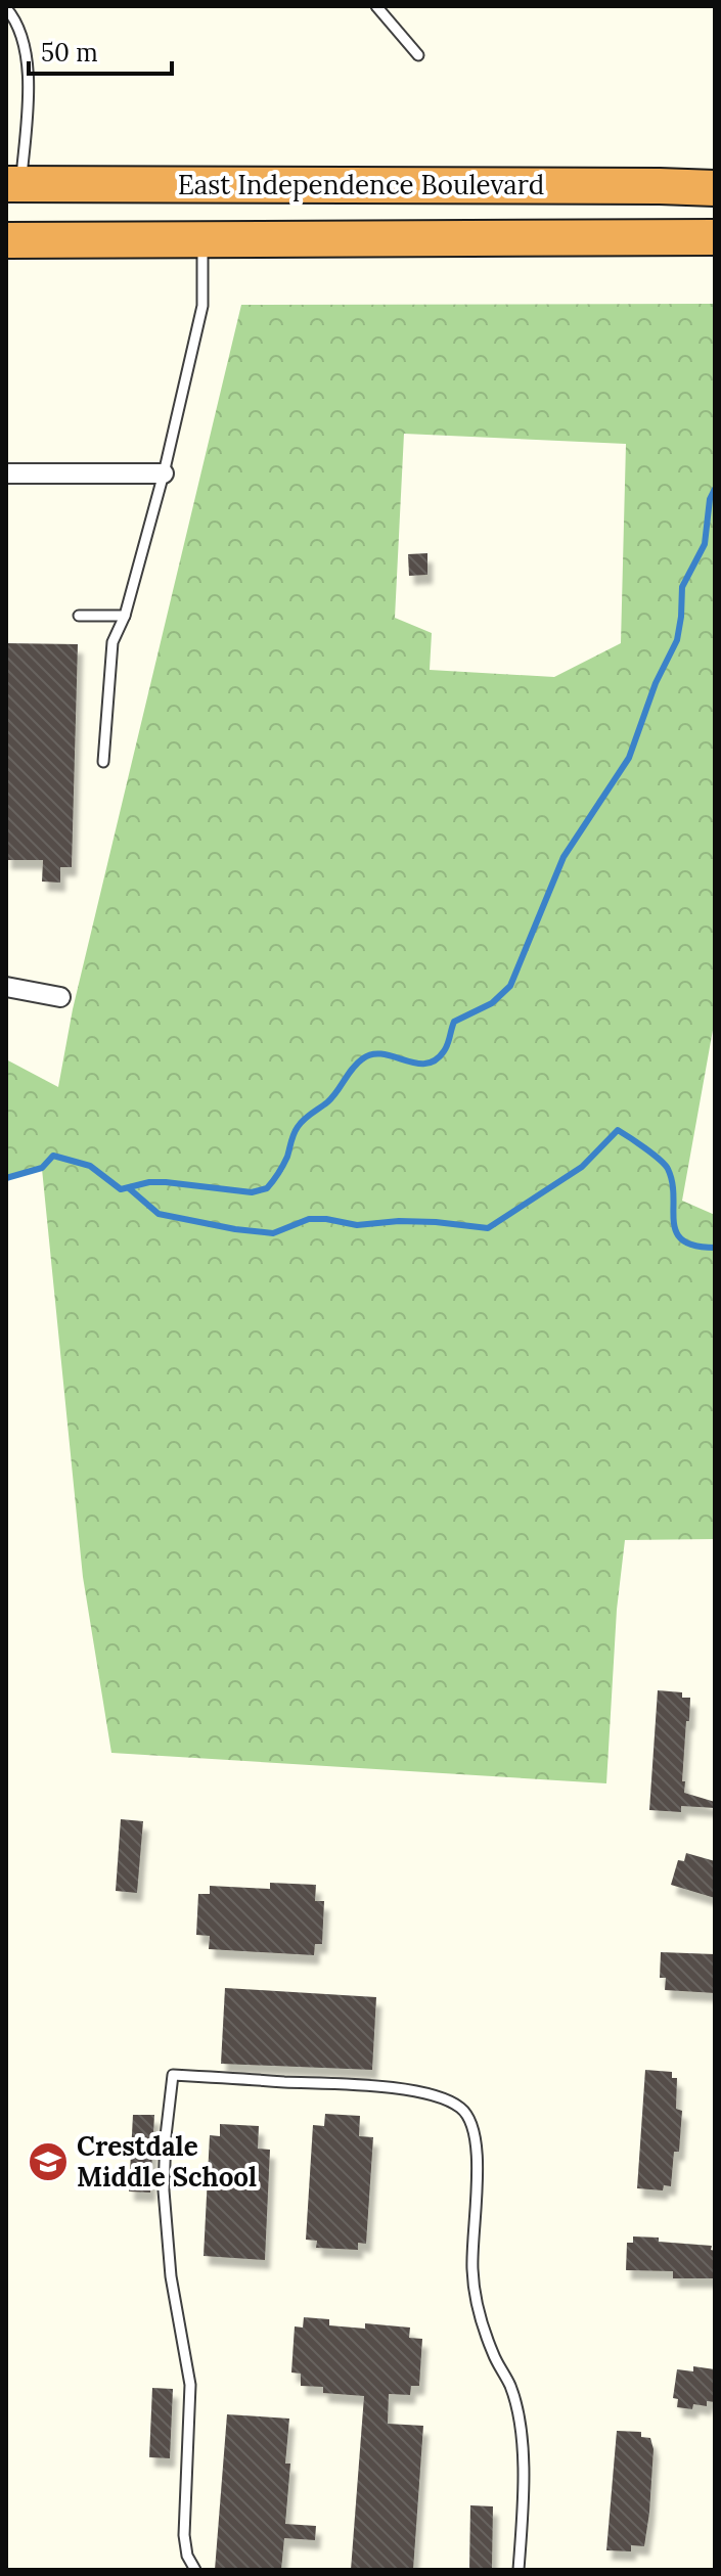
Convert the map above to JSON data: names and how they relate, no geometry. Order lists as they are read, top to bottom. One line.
{"streets":{"highway":["East Independence Boulevard"]},"places":{"school or university":["Crestdale Middle School"]},"scale_bar":"50 m"}
